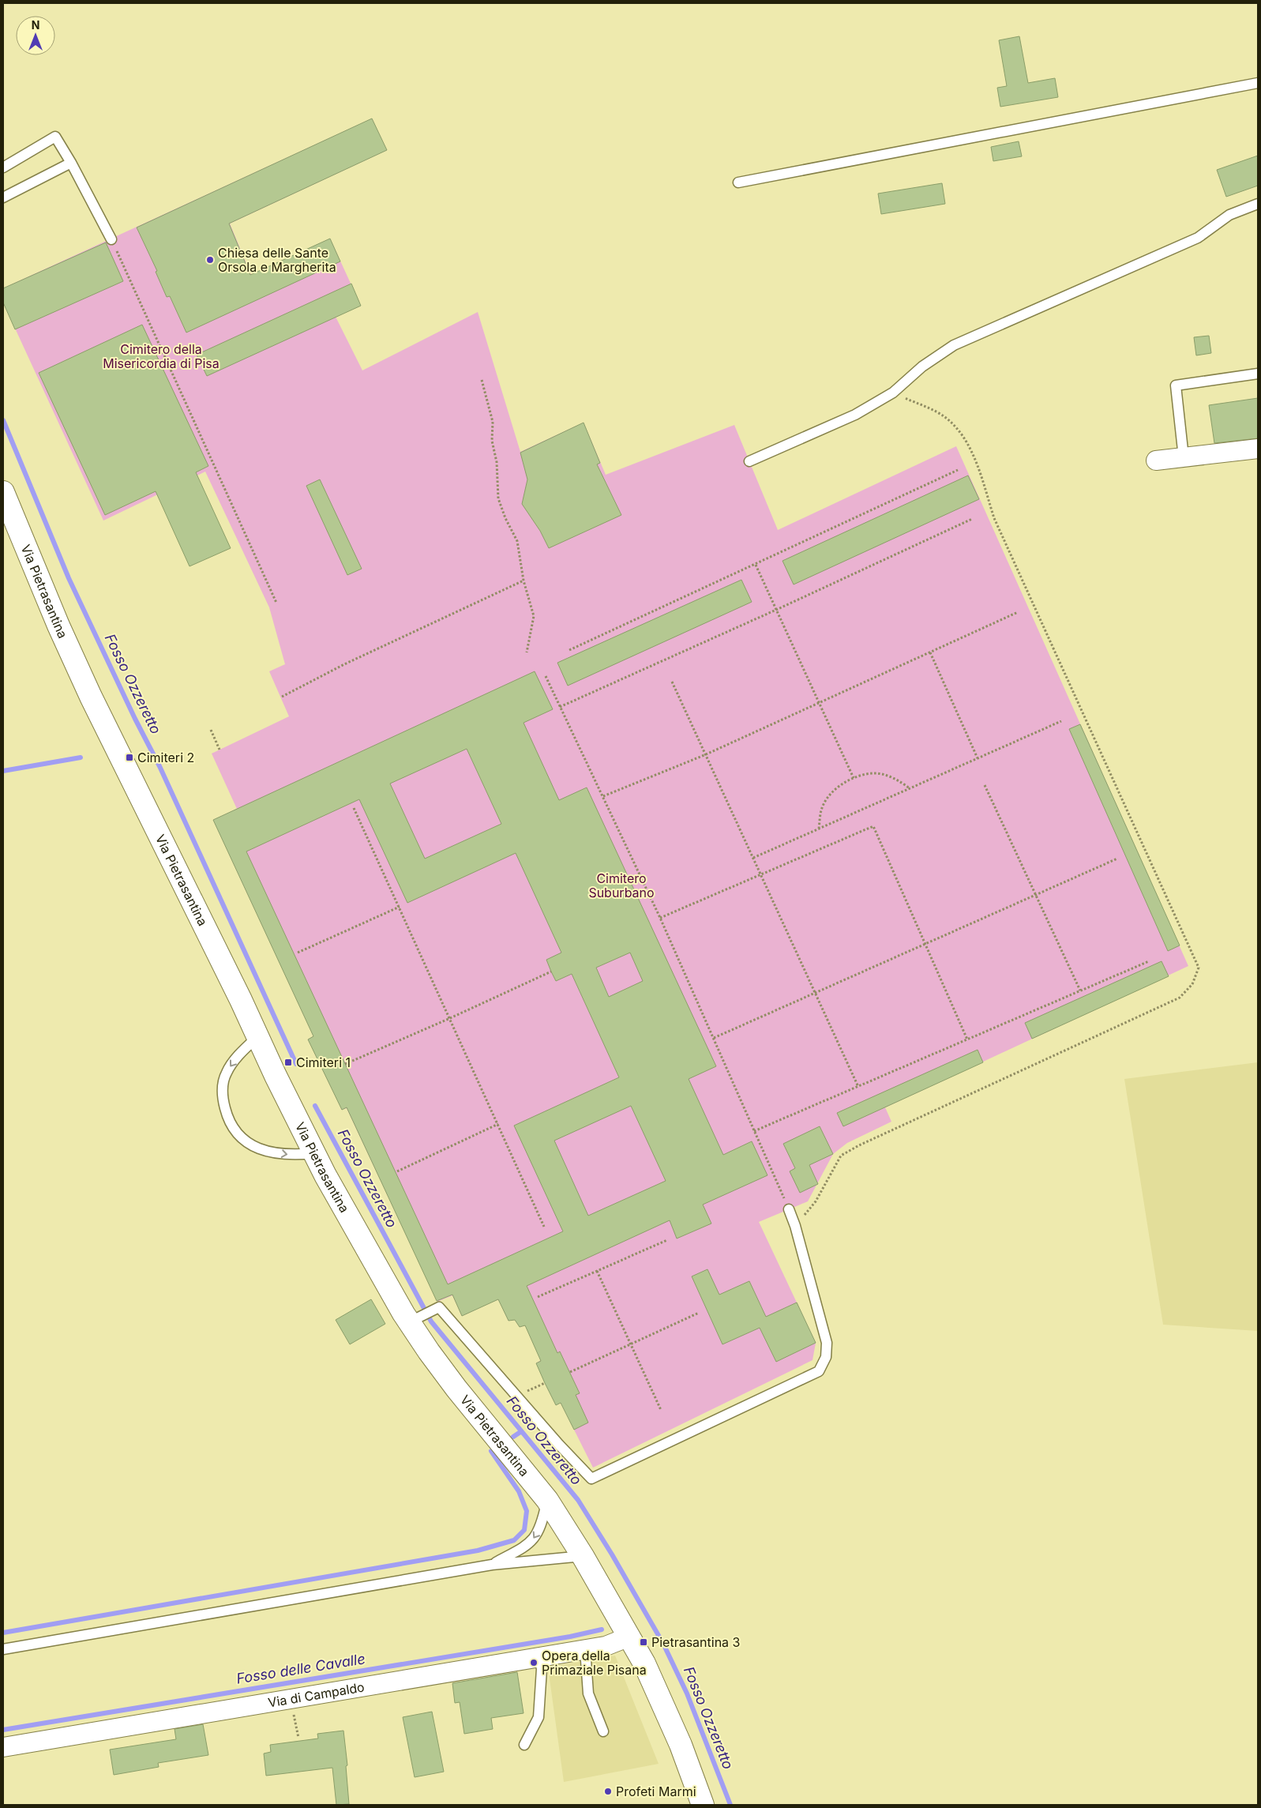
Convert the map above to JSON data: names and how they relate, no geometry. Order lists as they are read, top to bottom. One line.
{"streets":{"street":["Via Pietrasantina","Via di Campaldo"]},"crossings":[["Via Pietrasantina","Via di Campaldo"]],"water":["Fosso Ozzeretto","Fosso delle Cavalle"],"parks":["Cimitero della Misericordia di Pisa","Cimitero Suburbano"],"places":{"other":["Chiesa delle Sante Orsola e Margherita","Opera della Primaziale Pisana","Profeti Marmi"],"transit":["Cimiteri 2","Cimiteri 1","Pietrasantina 3"]},"north":"top"}
